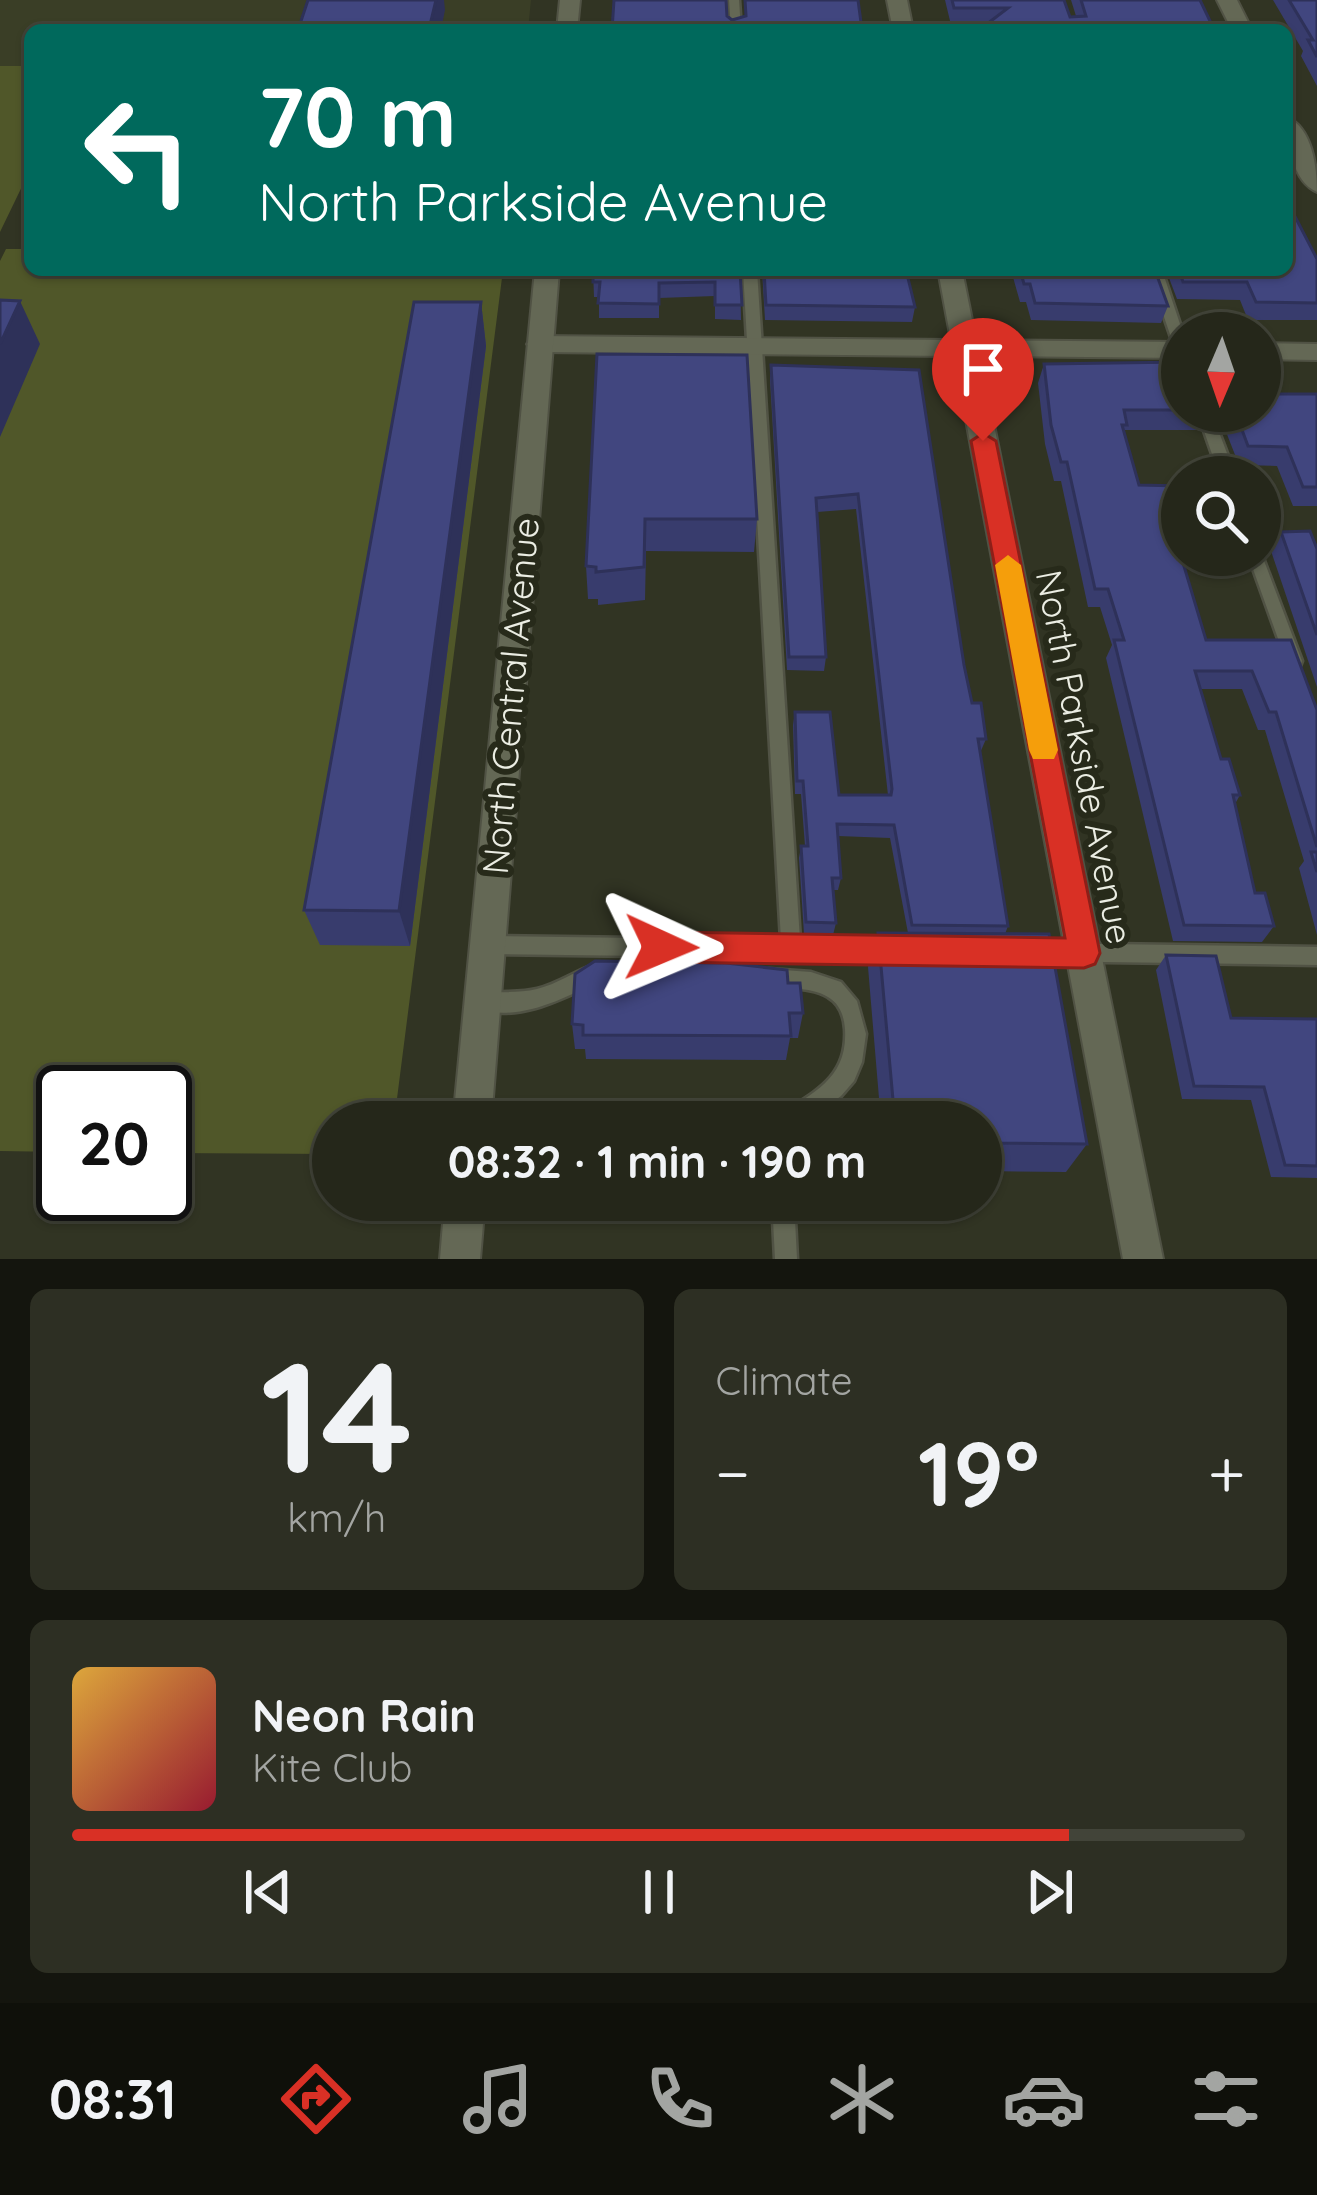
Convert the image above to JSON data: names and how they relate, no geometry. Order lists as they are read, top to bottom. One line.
{"streets":{"street":["North Central Avenue","North Parkside Avenue"]},"north":"bottom","page":{"turn":["70 m","North Parkside Avenue"],"limit":"20","trip":"08:32 · 1 min · 190 m","tile":[["14","km/h"],"Climate"],"heat":["−","19°","+"],"song":["Neon Rain","Kite Club"],"tabs":"08:31"}}
